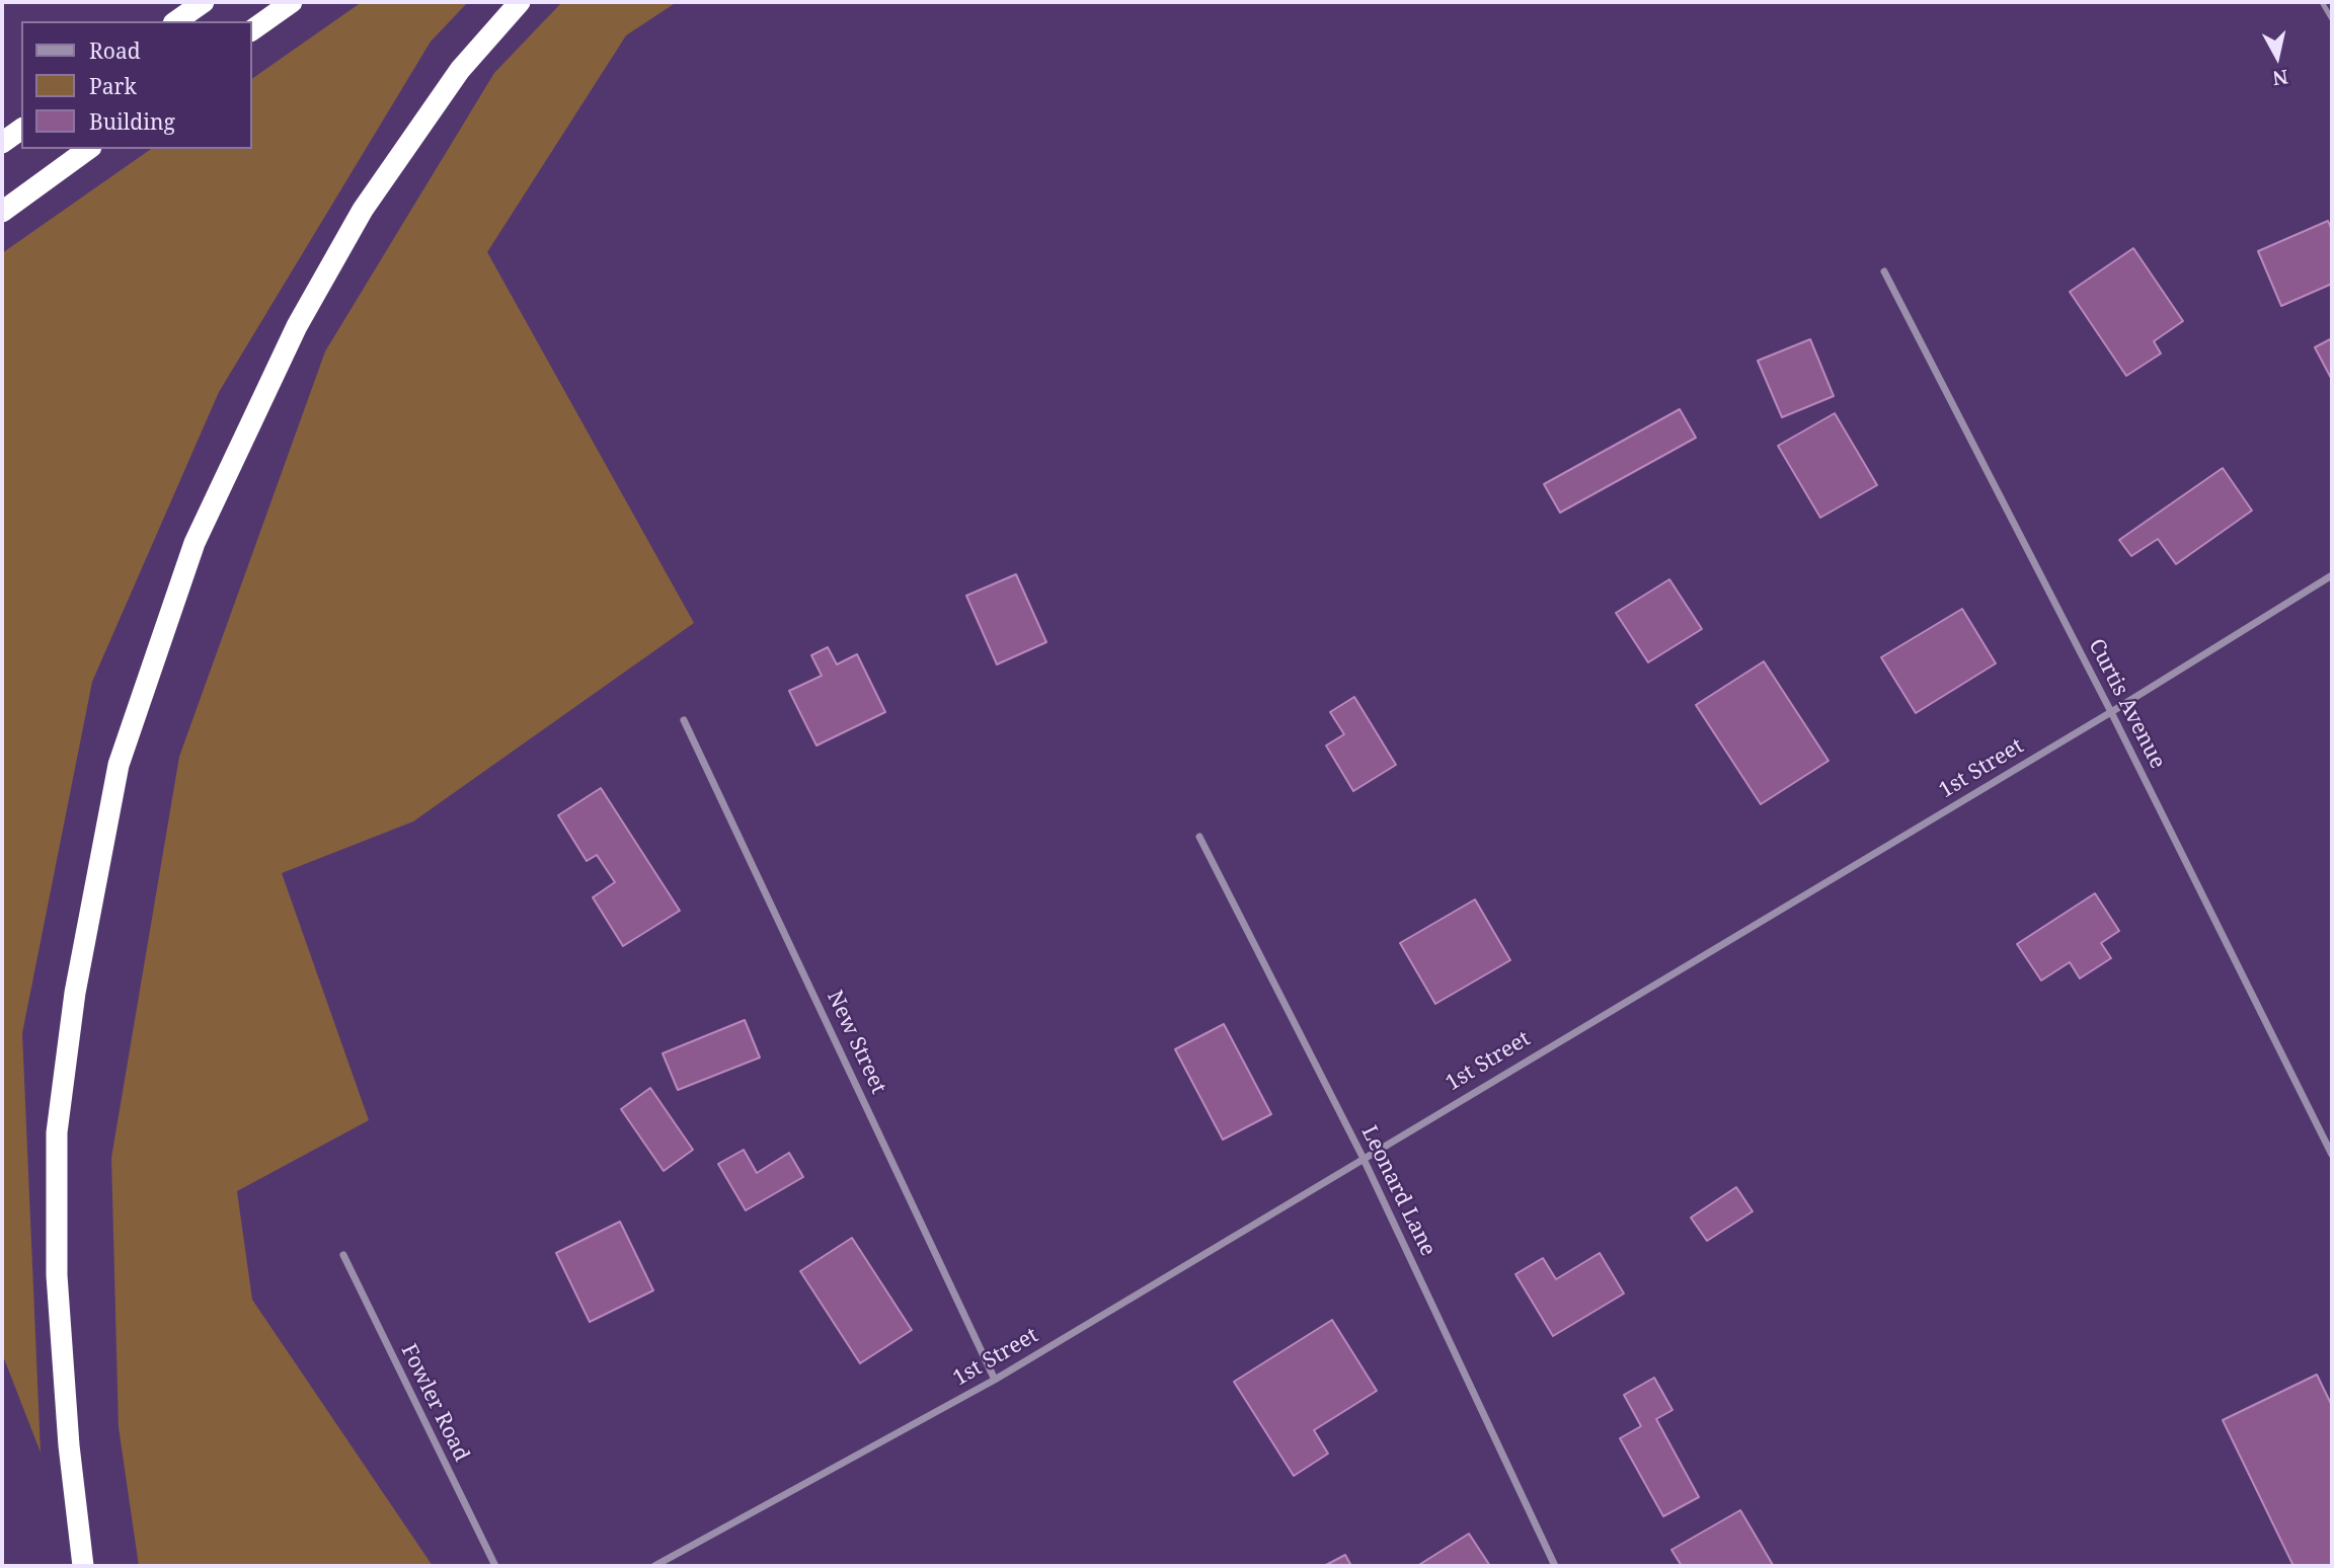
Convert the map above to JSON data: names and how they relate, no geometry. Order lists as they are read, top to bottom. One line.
{"streets":{"street":["Curtis Avenue","1st Street","New Street","Leonard Lane","Fowler Road"]},"crossings":[["Curtis Avenue","1st Street"],["1st Street","New Street"],["1st Street","Leonard Lane"]],"legend":["Road","Park","Building"],"north":"bottom"}
